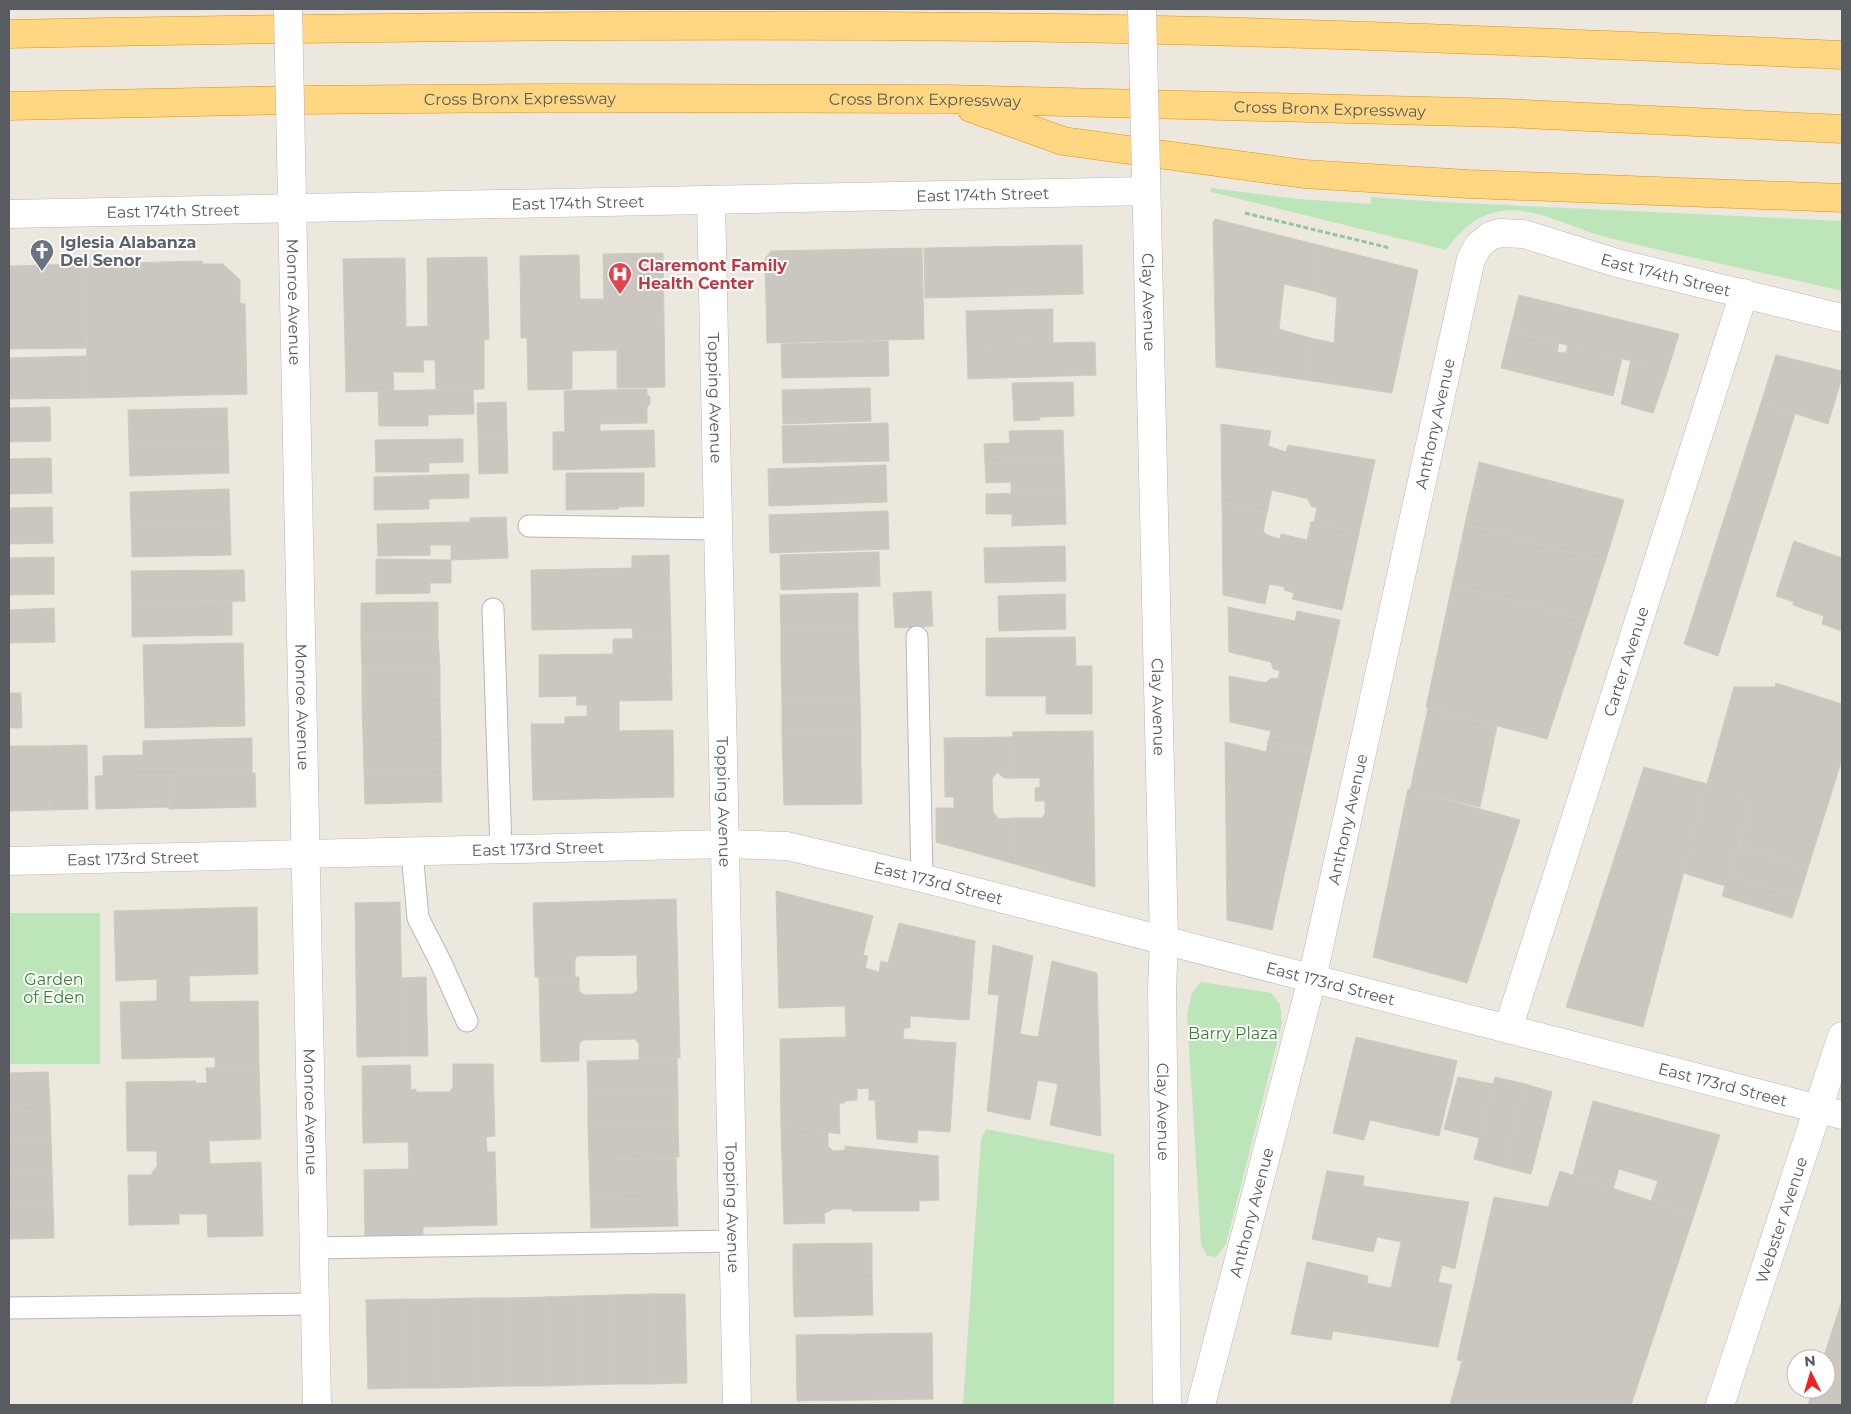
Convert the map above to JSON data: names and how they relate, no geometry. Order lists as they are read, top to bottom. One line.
{"streets":{"highway":["Cross Bronx Expressway"],"street":["East 174th Street","Monroe Avenue","Clay Avenue","Topping Avenue","Anthony Avenue","Carter Avenue","East 173rd Street","Webster Avenue"]},"crossings":[["East 174th Street","Monroe Avenue"],["East 174th Street","Clay Avenue"],["East 174th Street","Topping Avenue"],["East 174th Street","Anthony Avenue"],["East 174th Street","Carter Avenue"],["Monroe Avenue","East 173rd Street"],["Clay Avenue","East 173rd Street"],["Topping Avenue","East 173rd Street"],["Anthony Avenue","East 173rd Street"],["Carter Avenue","East 173rd Street"],["East 173rd Street","Webster Avenue"]],"parks":["Garden of Eden","Barry Plaza"],"places":{"church":["Iglesia Alabanza Del Senor"],"hospital":["Claremont Family Health Center"]},"north":"top"}
